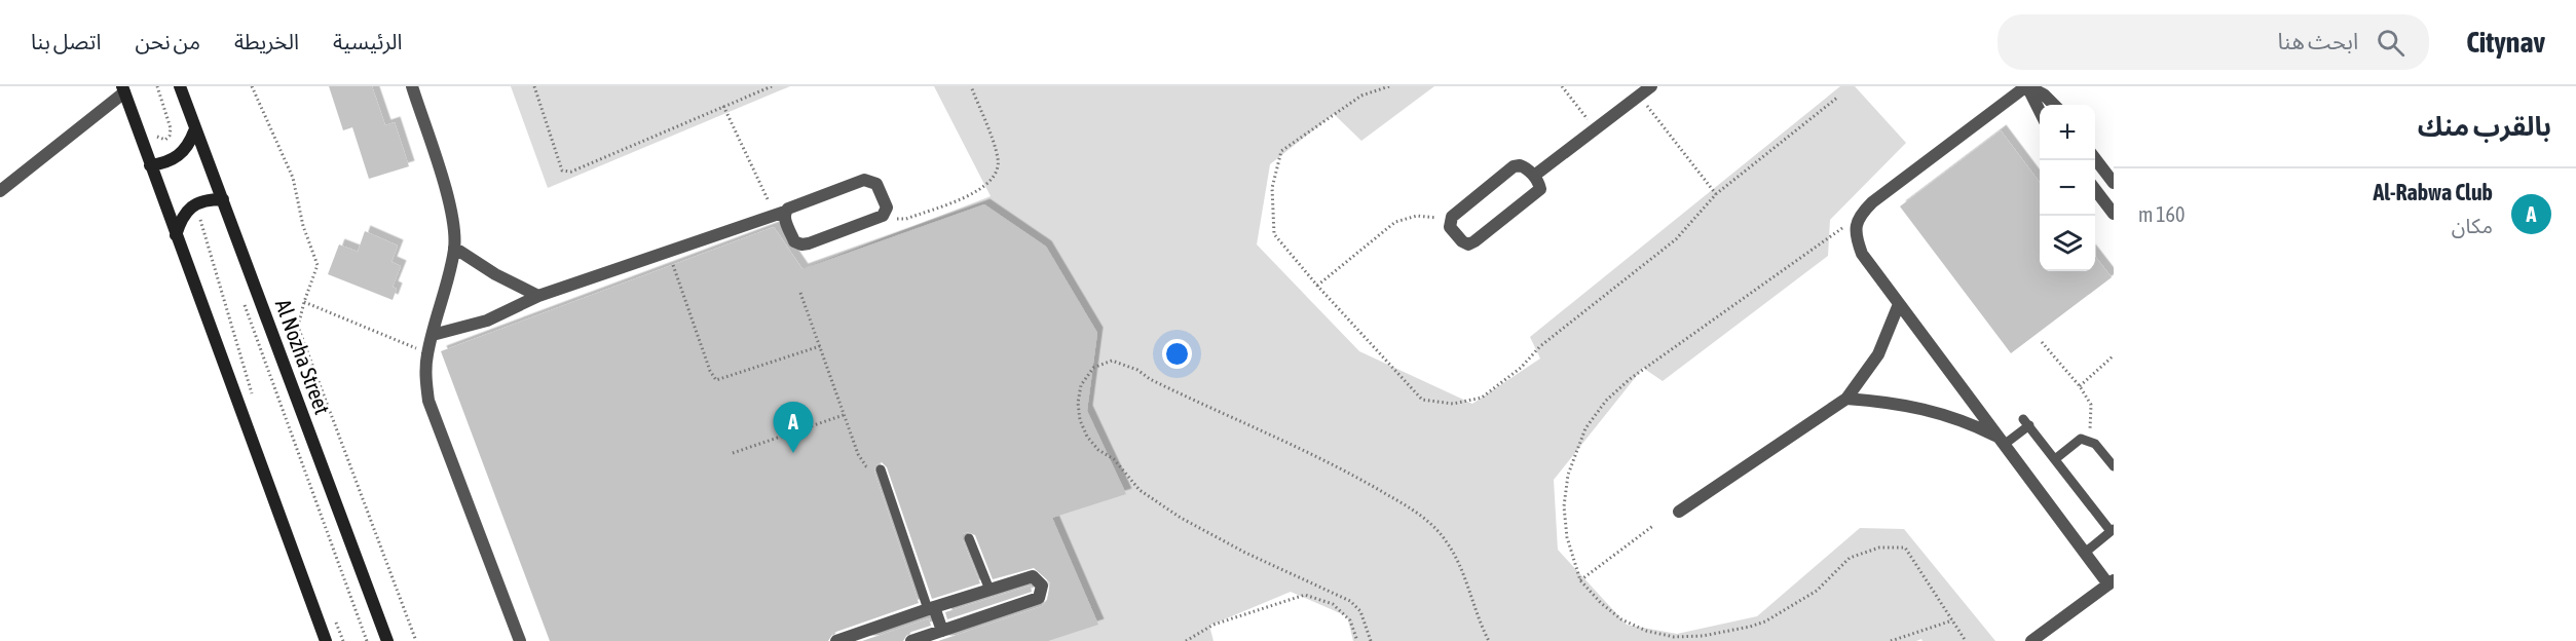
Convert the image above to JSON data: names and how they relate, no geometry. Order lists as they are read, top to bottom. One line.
{"streets":{"main road":["Al Nozha Street"]},"page":{"header":"Citynav","search":"ابحث هنا","nav":["الرئيسية","الخريطة","من نحن","اتصل بنا"],"heading":"بالقرب منك","map_buttons":["+","−"],"list":[{"mark":"A","name":"Al-Rabwa Club","note":"مكان","value":"160 m"}],"pins":"A"}}
